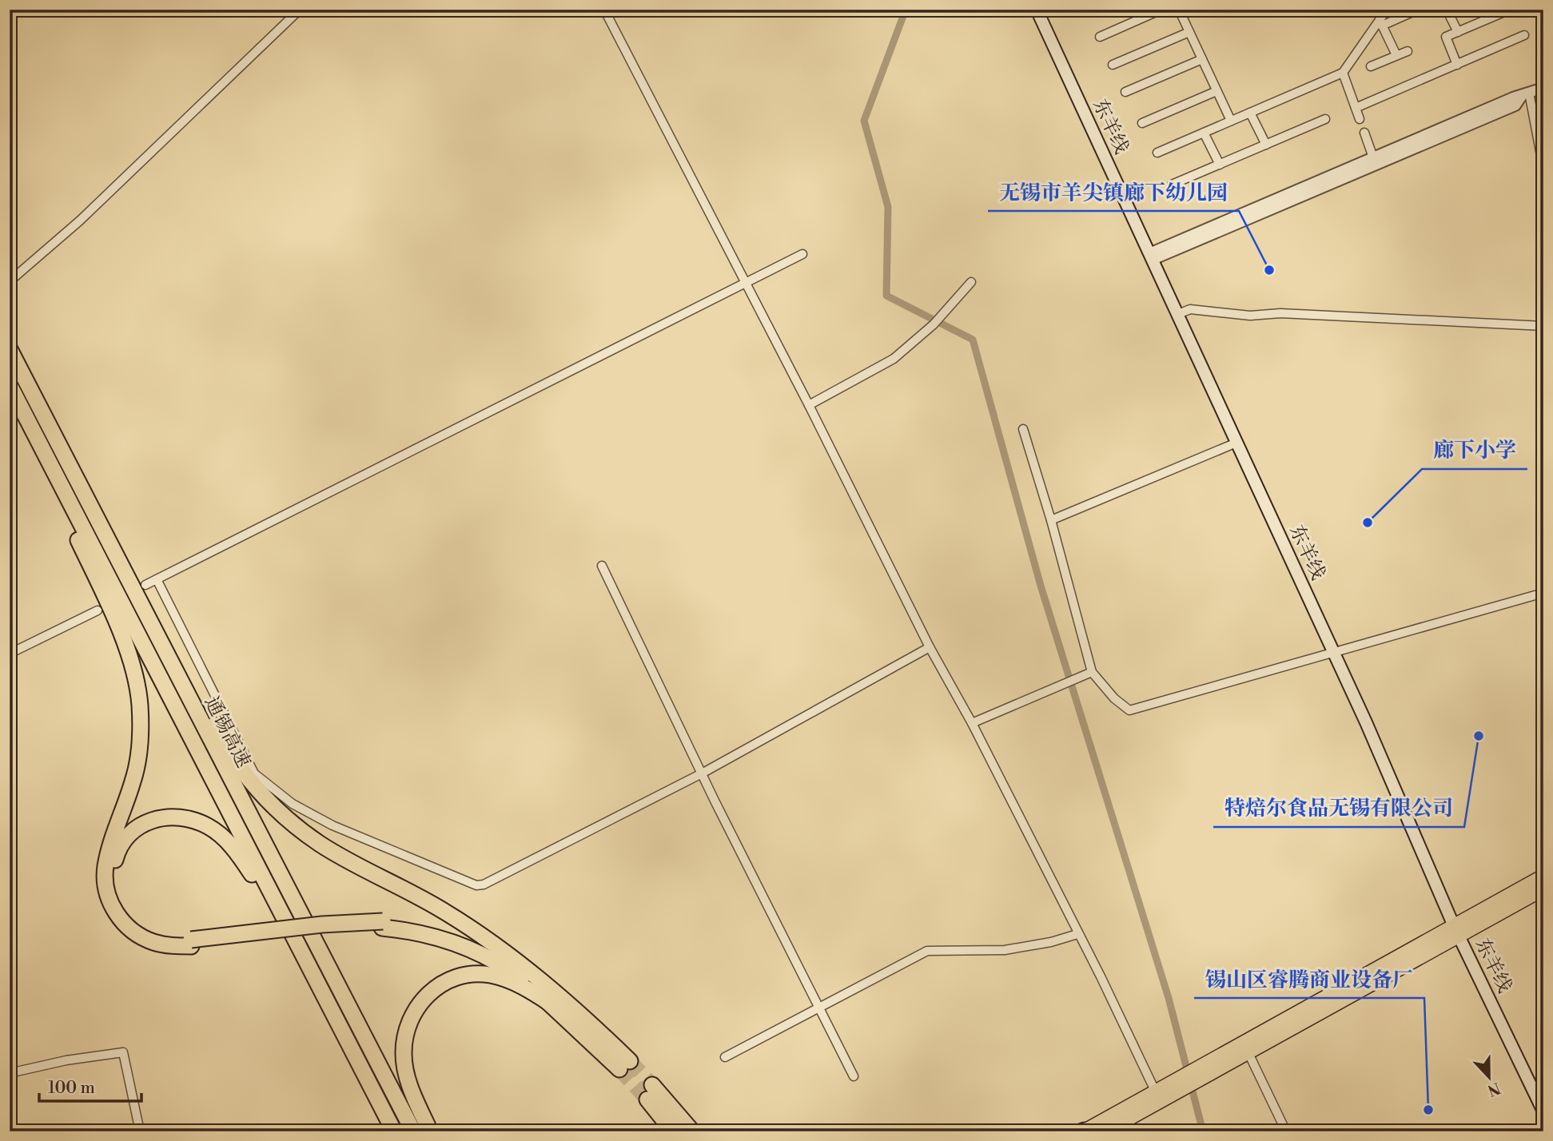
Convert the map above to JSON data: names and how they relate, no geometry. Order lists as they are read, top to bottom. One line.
{"streets":{"highway":["通锡高速"],"main road":["东羊线"]},"places":["无锡市羊尖镇廊下幼儿园","廊下小学","特焙尔食品无锡有限公司","锡山区睿腾商业设备厂"],"scale_bar":"100 m","north":"bottom"}
